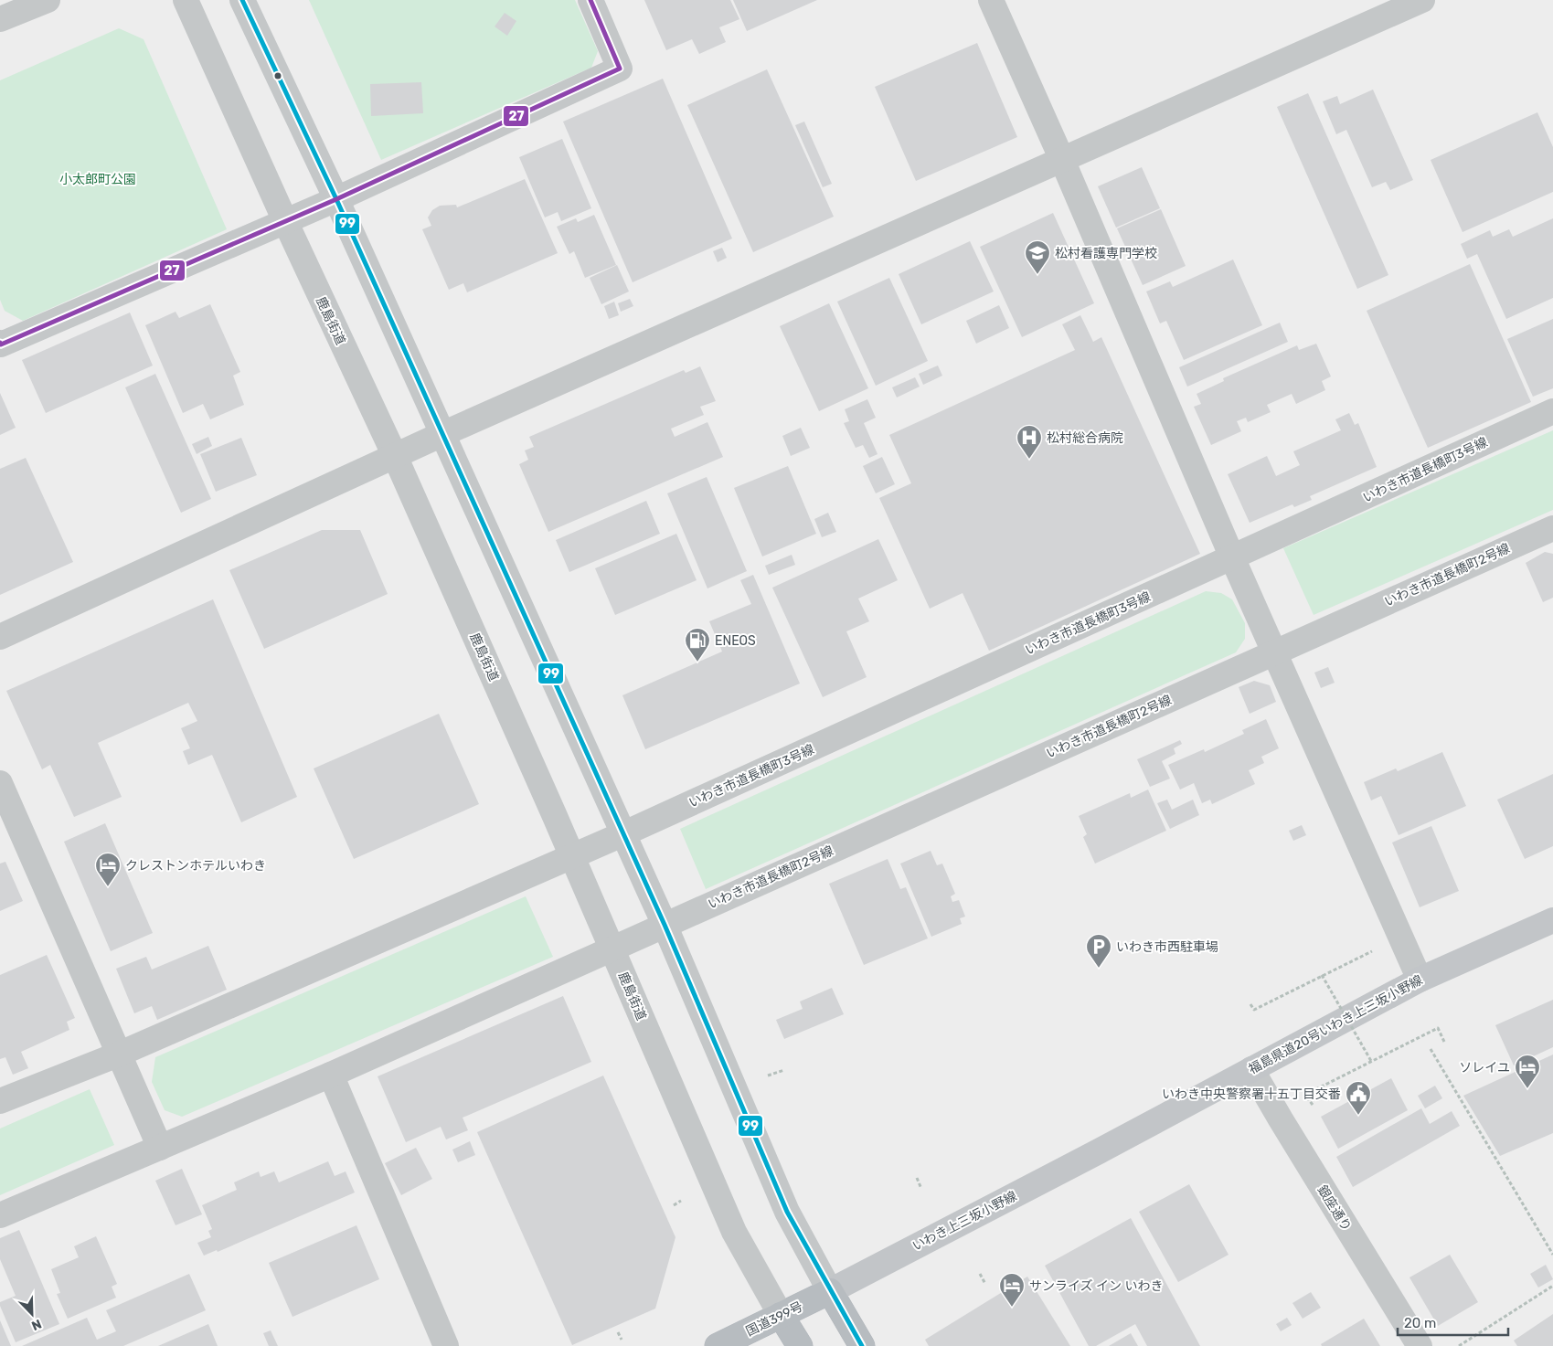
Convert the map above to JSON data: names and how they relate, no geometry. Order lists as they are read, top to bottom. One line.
{"streets":{"highway":["国道399号"],"main road":["福島県道20号いわき上三坂小野線","いわき上三坂小野線"],"street":["鹿島街道","いわき市道長橋町3号線","いわき市道長橋町2号線","銀座通り"]},"crossings":[["鹿島街道","いわき市道長橋町3号線"],["鹿島街道","いわき市道長橋町2号線"],["鹿島街道","国道399号"],["福島県道20号いわき上三坂小野線","銀座通り"],["福島県道20号いわき上三坂小野線","いわき上三坂小野線"],["いわき上三坂小野線","国道399号"]],"parks":["小太郎町公園"],"places":{"school or university":["松村看護専門学校"],"hospital":["松村総合病院"],"fuel station":["ENEOS"],"hotel":["クレストンホテルいわき","ソレイユ","サンライズ イン いわき"],"parking":["いわき市西駐車場"],"public building":["いわき中央警察署十五丁目交番"]},"lines":["transit line 99","transit line 27"],"scale_bar":"20 m","north":"bottom right"}
